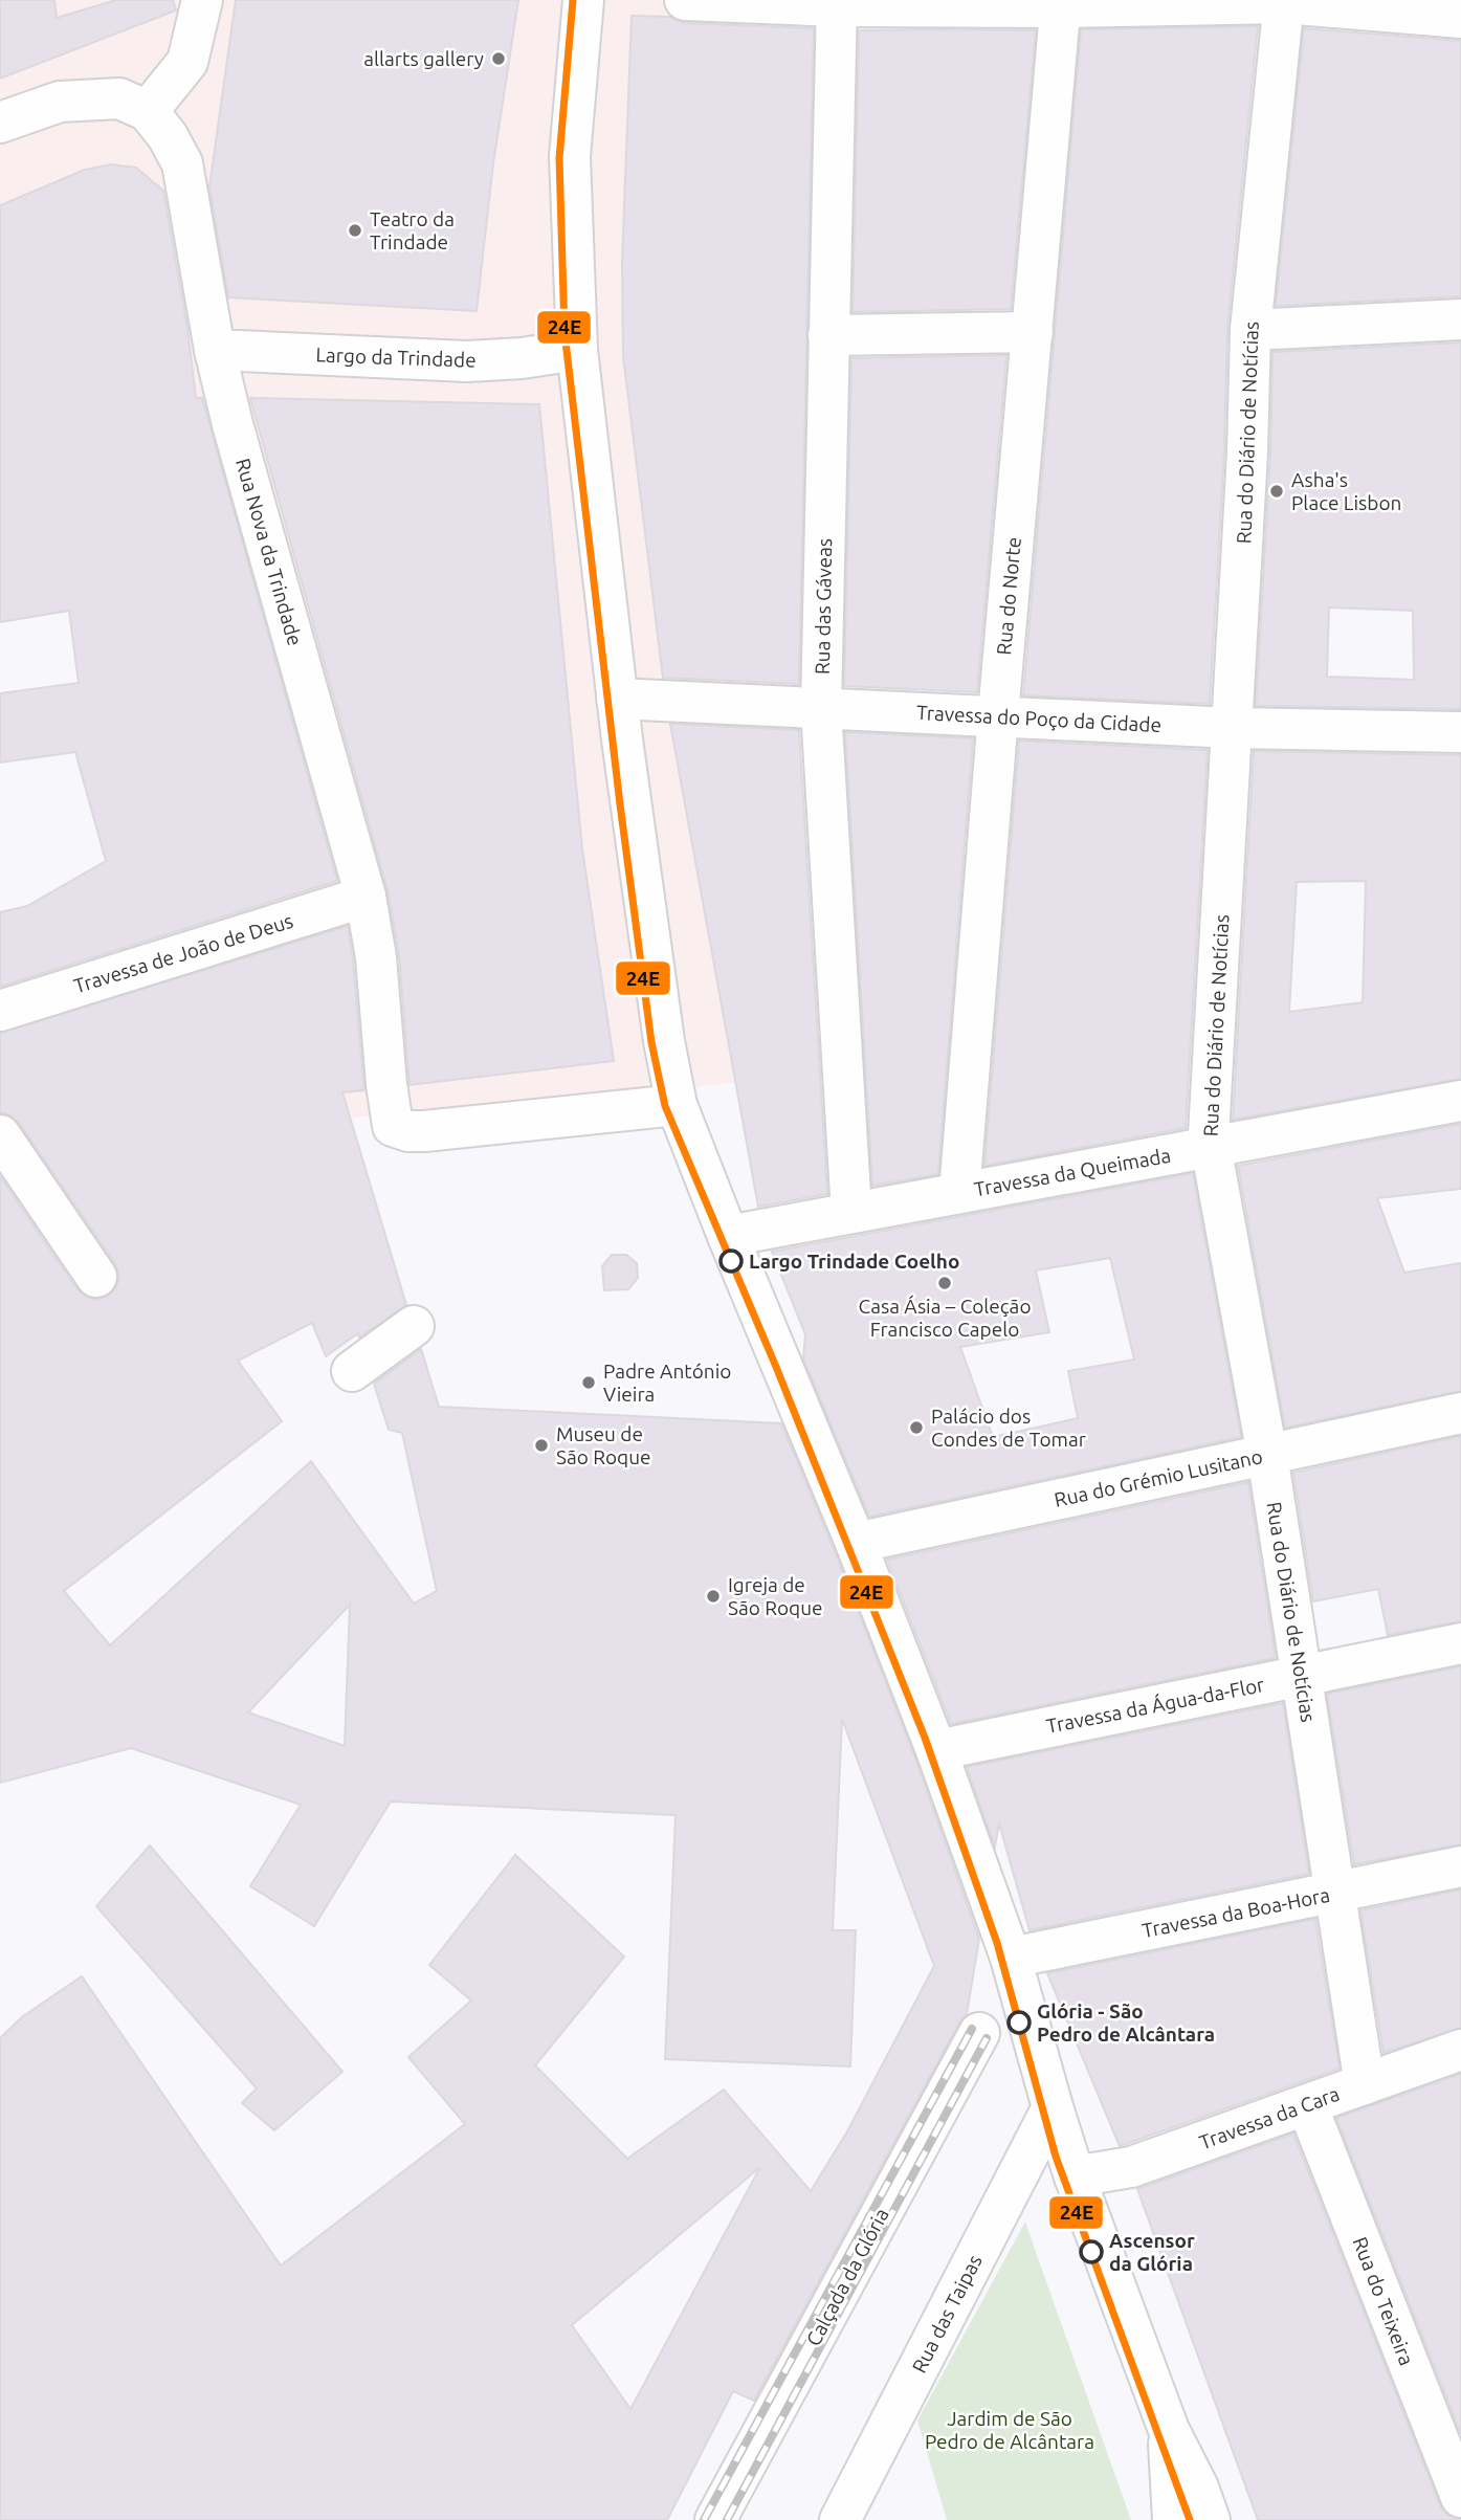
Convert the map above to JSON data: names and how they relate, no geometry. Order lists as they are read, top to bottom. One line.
{"streets":{"street":["Largo da Trindade","Rua do Diário de Notícias","Rua Nova da Trindade","Rua do Norte","Rua das Gáveas","Travessa do Poço da Cidade","Travessa de João de Deus","Travessa da Queimada","Rua do Grémio Lusitano","Travessa da Água-da-Flor","Travessa da Boa-Hora","Travessa da Cara","Calçada da Glória","Rua do Teixeira","Rua das Taipas"]},"crossings":[["Largo da Trindade","Rua Nova da Trindade"],["Rua do Diário de Notícias","Travessa do Poço da Cidade"],["Rua do Diário de Notícias","Travessa da Queimada"],["Rua do Diário de Notícias","Rua do Grémio Lusitano"],["Rua do Diário de Notícias","Travessa da Água-da-Flor"],["Rua do Diário de Notícias","Travessa da Boa-Hora"],["Rua do Diário de Notícias","Travessa da Cara"],["Rua Nova da Trindade","Travessa de João de Deus"],["Rua do Norte","Travessa do Poço da Cidade"],["Rua do Norte","Travessa da Queimada"],["Rua das Gáveas","Travessa do Poço da Cidade"],["Rua das Gáveas","Travessa da Queimada"],["Travessa da Cara","Rua do Teixeira"]],"parks":["Jardim de São Pedro de Alcântara"],"places":["allarts gallery","Teatro da Trindade","Asha's Place Lisbon","Largo Trindade Coelho","Casa Ásia – Coleção Francisco Capelo","Padre António Vieira","Palácio dos Condes de Tomar","Museu de São Roque","Igreja de São Roque","Glória - São Pedro de Alcântara","Ascensor da Glória"],"lines":["transit line 24E"]}
